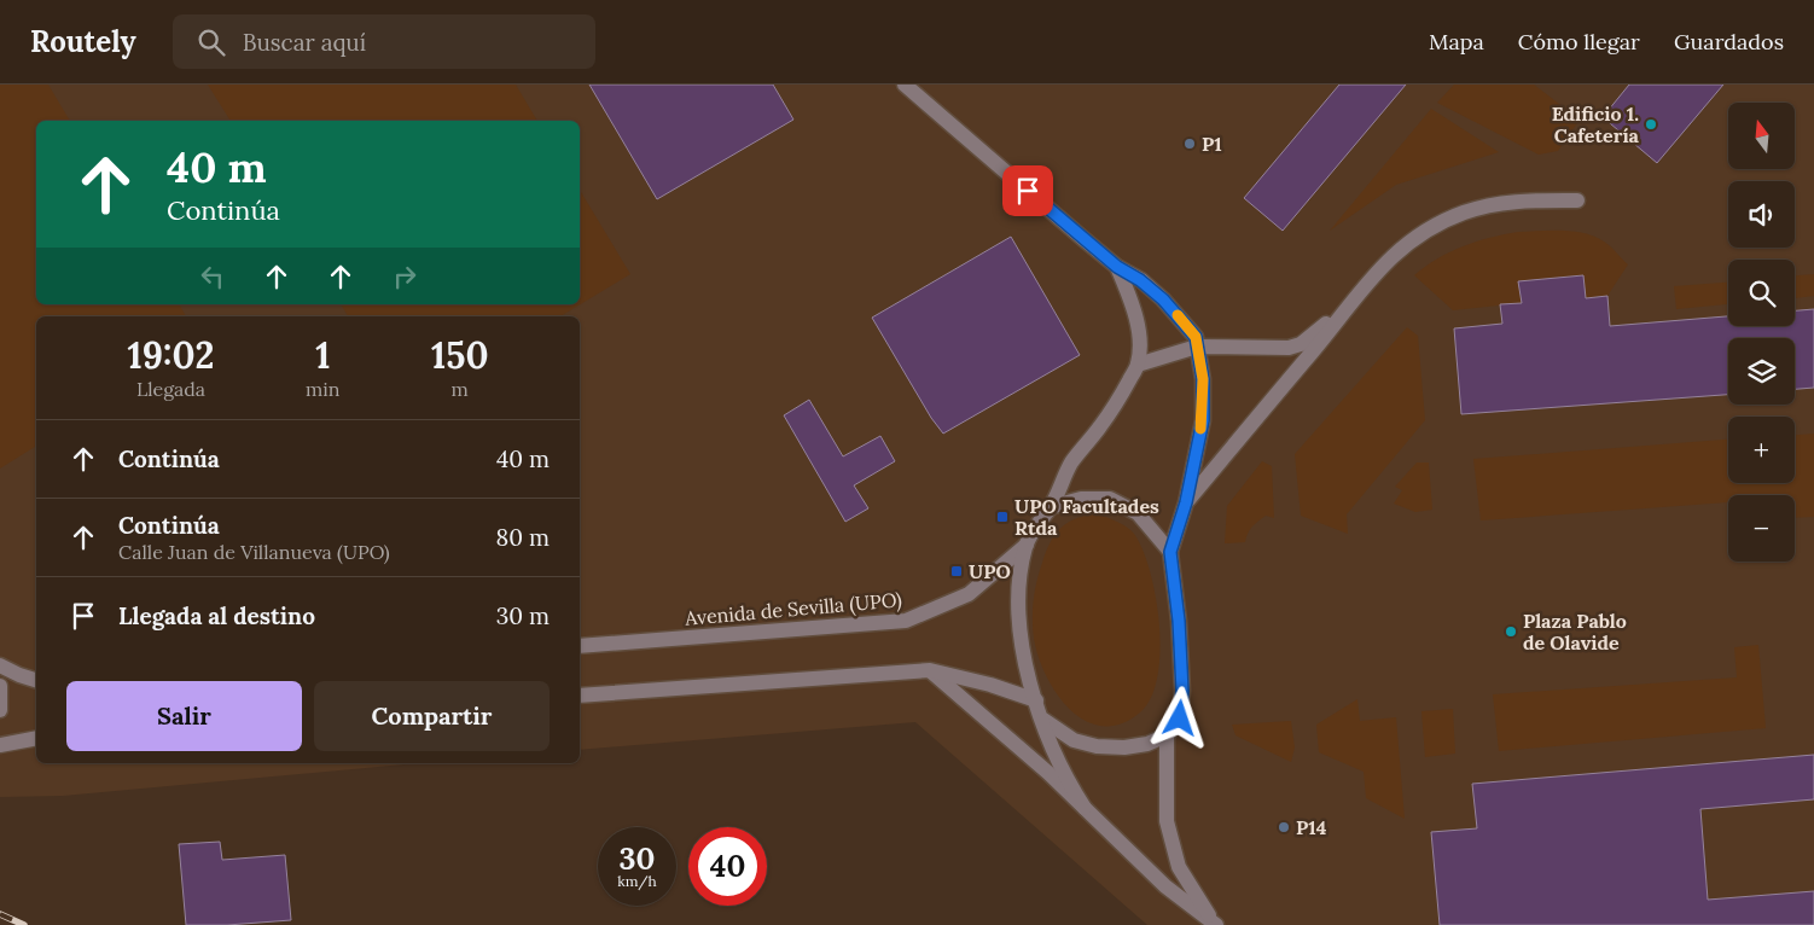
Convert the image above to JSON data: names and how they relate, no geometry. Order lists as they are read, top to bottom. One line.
{"streets":{"street":["Avenida de Sevilla (UPO)"]},"places":{"other":["Edificio 1. Cafetería","P1","Plaza Pablo de Olavide","P14"],"transit":["UPO Facultades Rtda","UPO"]},"north":"top","page":{"header":"Routely","search":"Buscar aquí","nav":["Mapa","Cómo llegar","Guardados"],"map_buttons":["+","−"],"turn":["40 m","Continúa"],"eta":["19:02","Llegada","1","min","150","m"],"list":[{"name":"Continúa","value":"40 m"},{"name":"Continúa","note":"Calle Juan de Villanueva (UPO)","value":"80 m"},{"name":"Llegada al destino","value":"30 m"}],"buttons":["Salir","Compartir"],"speed":"30 km/h","limit":"40"}}
